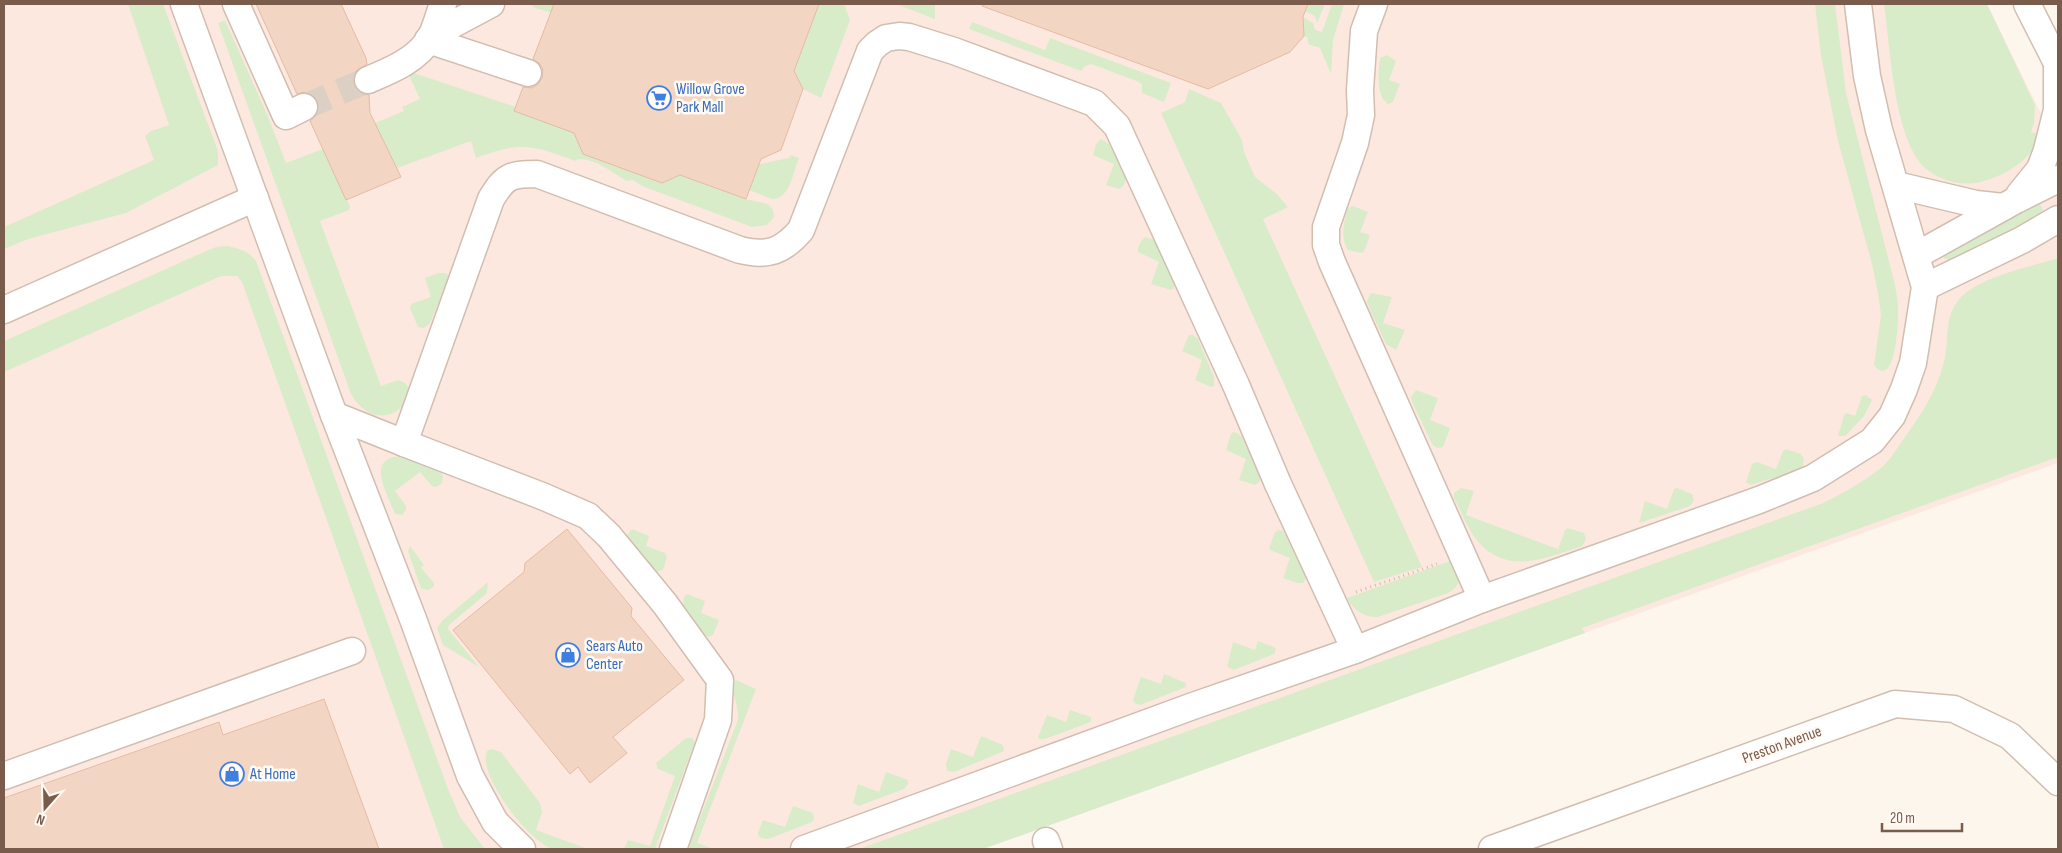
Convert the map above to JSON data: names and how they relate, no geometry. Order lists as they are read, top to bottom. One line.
{"streets":{"street":["Preston Avenue"]},"places":{"supermarket":["Willow Grove Park Mall"],"shop":["Sears Auto Center","At Home"]},"scale_bar":"20 m","north":"bottom"}
